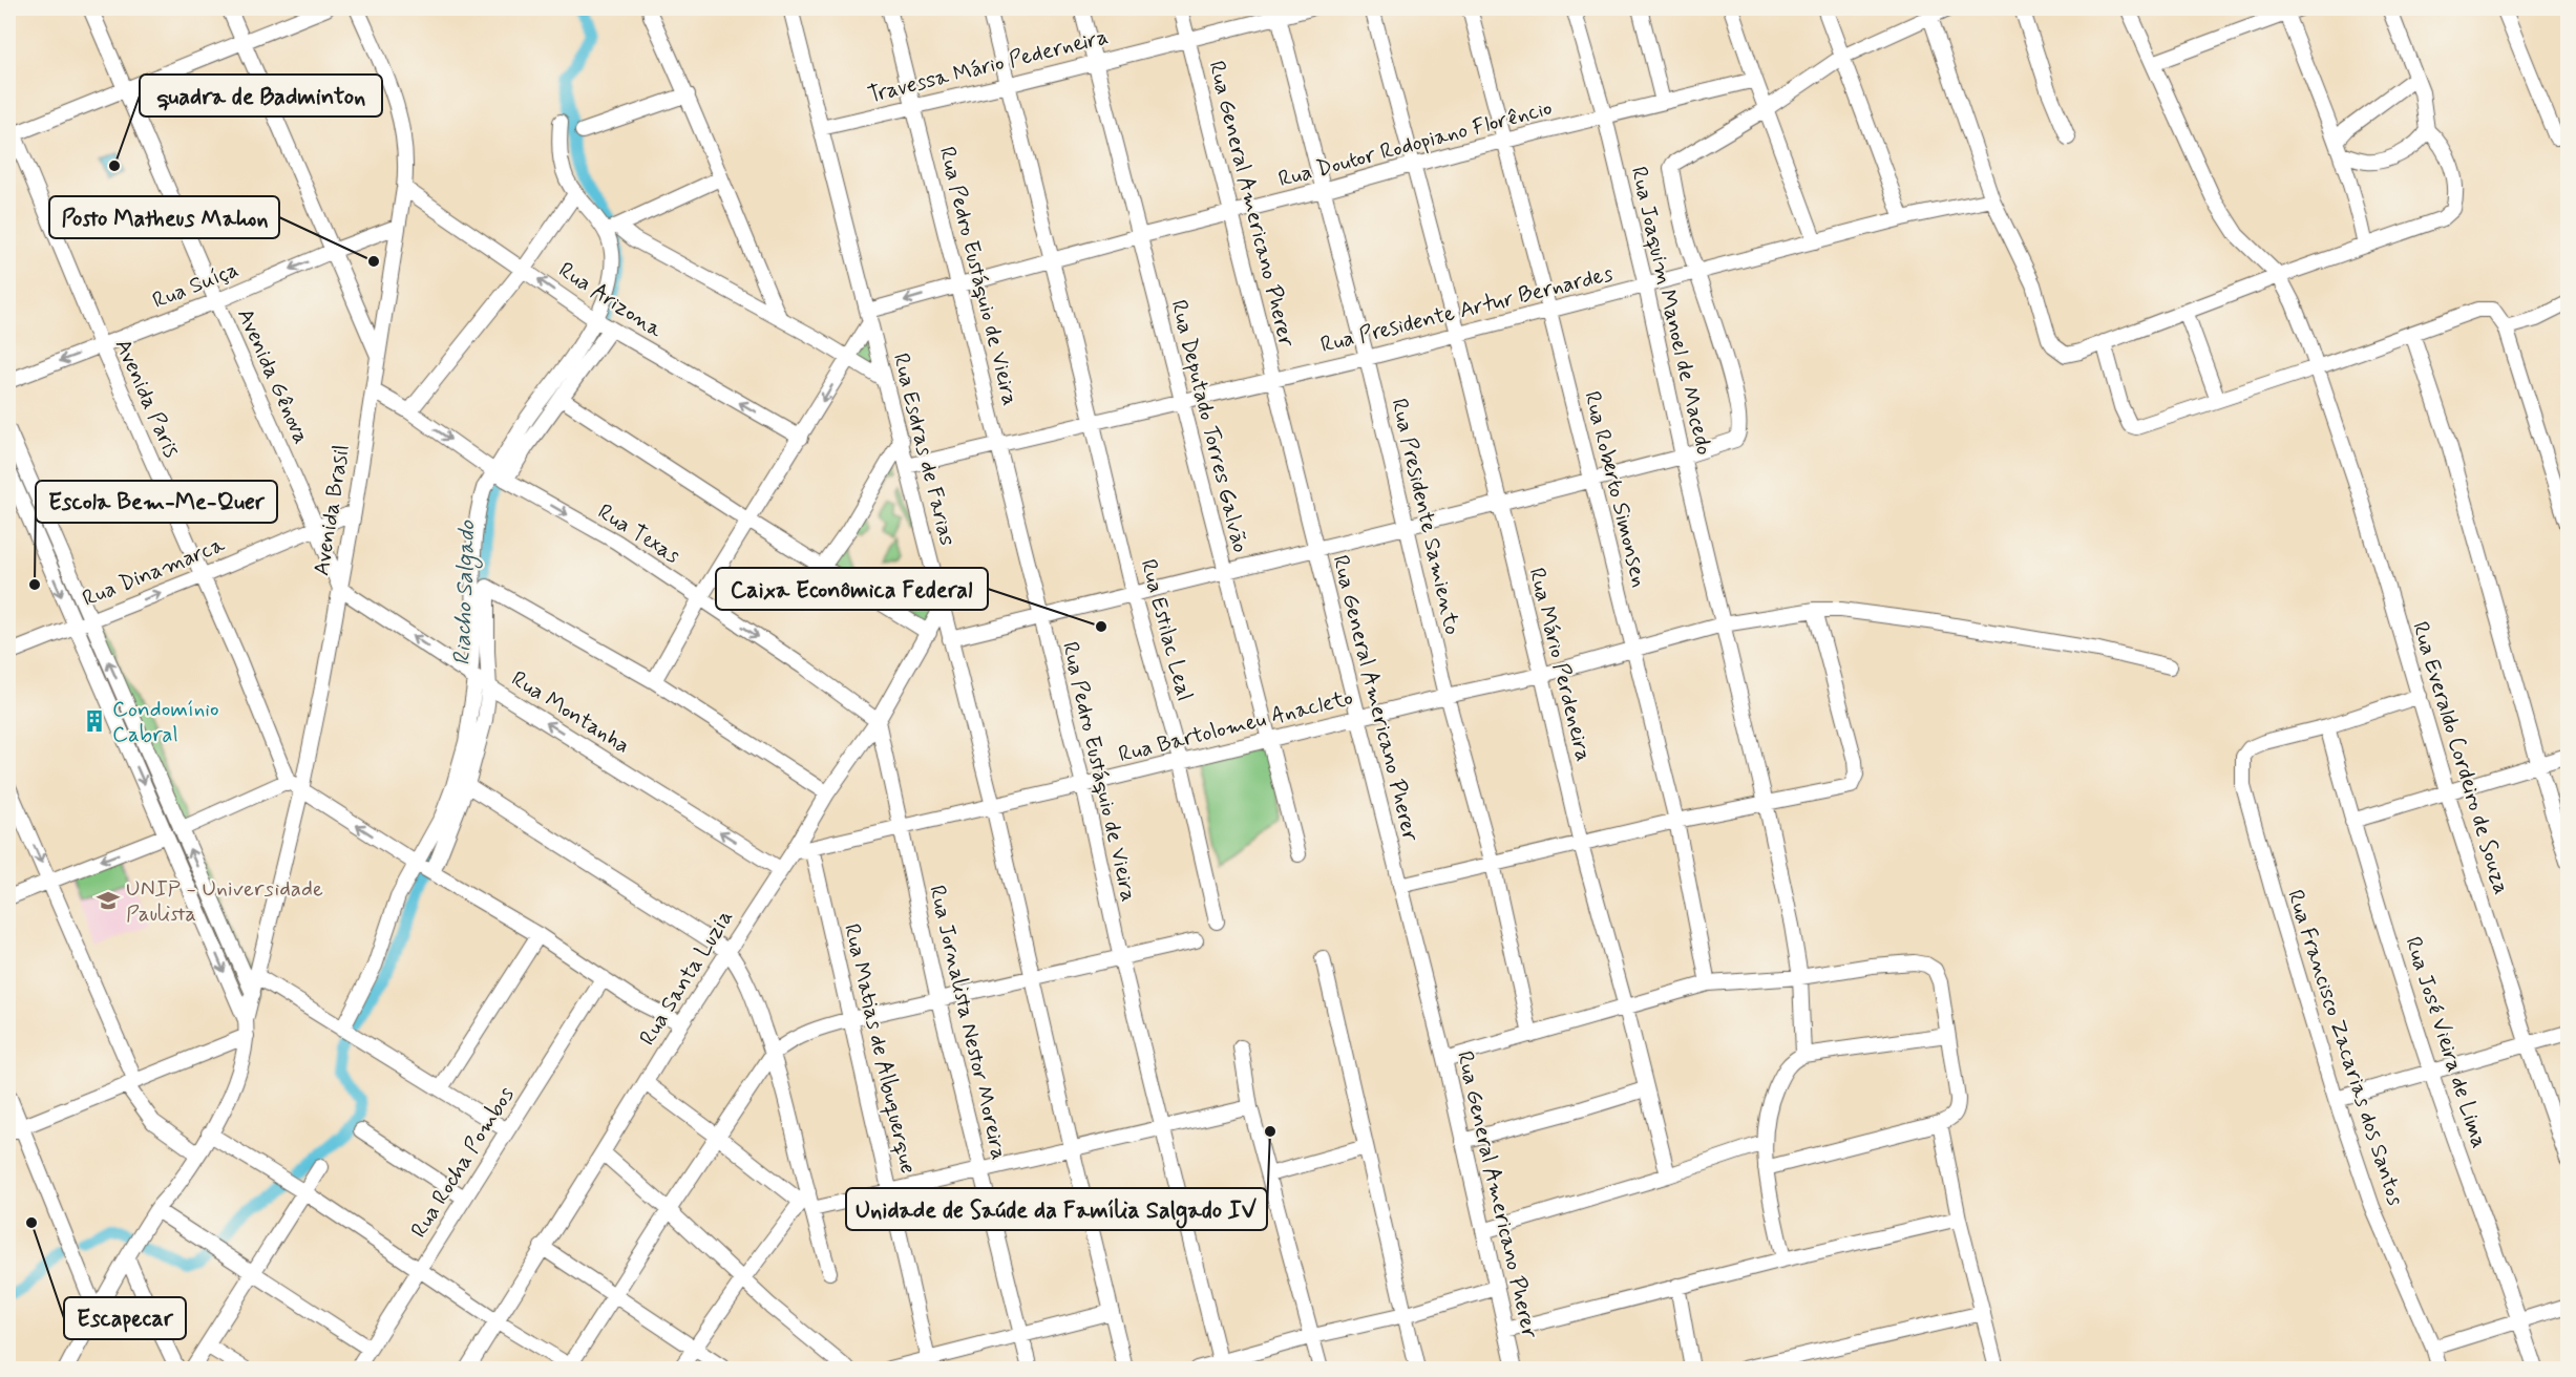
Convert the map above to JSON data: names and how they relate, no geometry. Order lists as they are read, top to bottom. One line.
{"streets":{"street":["Travessa Mário Pederneira","Rua Doutor Rodopiano Florêncio","Rua General Americano Pherer","Rua Pedro Eustáquio de Vieira","Rua Suíça","Rua Arizona","Rua Presidente Artur Bernardes","Rua Joaquim Manoel de Macedo","Avenida Gênova","Avenida Paris","Rua Deputado Torres Galvão","Rua Esdras de Farias","Rua Roberto Simonsen","Avenida Brasil","Rua Presidente Samiento","Rua Texas","Rua Dinamarca","Rua Estilac Leal","Rua Mário Perdeneira","Rua Montanha","Rua Bartolomeu Anacleto","Rua Everaldo Cordeiro de Souza","Rua Santa Luzia","Rua Jornalista Nestor Moreira","Rua José Vieira de Lima","Rua Francisco Zacarias dos Santos","Rua Matias de Albuquerque","Rua Rocha Pombos"]},"crossings":[["Travessa Mário Pederneira","Rua General Americano Pherer"],["Travessa Mário Pederneira","Rua Pedro Eustáquio de Vieira"],["Travessa Mário Pederneira","Rua Deputado Torres Galvão"],["Travessa Mário Pederneira","Rua Esdras de Farias"],["Travessa Mário Pederneira","Rua Presidente Samiento"],["Travessa Mário Pederneira","Rua Estilac Leal"],["Rua Doutor Rodopiano Florêncio","Rua General Americano Pherer"],["Rua Doutor Rodopiano Florêncio","Rua Pedro Eustáquio de Vieira"],["Rua Doutor Rodopiano Florêncio","Rua Joaquim Manoel de Macedo"],["Rua Doutor Rodopiano Florêncio","Rua Deputado Torres Galvão"],["Rua Doutor Rodopiano Florêncio","Rua Esdras de Farias"],["Rua Doutor Rodopiano Florêncio","Rua Roberto Simonsen"],["Rua Doutor Rodopiano Florêncio","Rua Presidente Samiento"],["Rua Doutor Rodopiano Florêncio","Rua Estilac Leal"],["Rua Doutor Rodopiano Florêncio","Rua Mário Perdeneira"],["Rua General Americano Pherer","Rua Presidente Artur Bernardes"],["Rua General Americano Pherer","Rua Bartolomeu Anacleto"],["Rua Pedro Eustáquio de Vieira","Rua Presidente Artur Bernardes"],["Rua Pedro Eustáquio de Vieira","Rua Bartolomeu Anacleto"],["Rua Suíça","Avenida Gênova"],["Rua Suíça","Avenida Paris"],["Rua Suíça","Avenida Brasil"],["Rua Arizona","Avenida Brasil"],["Rua Presidente Artur Bernardes","Rua Joaquim Manoel de Macedo"],["Rua Presidente Artur Bernardes","Rua Deputado Torres Galvão"],["Rua Presidente Artur Bernardes","Rua Esdras de Farias"],["Rua Presidente Artur Bernardes","Rua Roberto Simonsen"],["Rua Presidente Artur Bernardes","Rua Presidente Samiento"],["Rua Presidente Artur Bernardes","Rua Estilac Leal"],["Rua Presidente Artur Bernardes","Rua Mário Perdeneira"],["Rua Joaquim Manoel de Macedo","Rua Bartolomeu Anacleto"],["Avenida Gênova","Avenida Brasil"],["Avenida Gênova","Rua Dinamarca"],["Avenida Gênova","Rua Montanha"],["Avenida Paris","Rua Dinamarca"],["Rua Deputado Torres Galvão","Rua Bartolomeu Anacleto"],["Rua Esdras de Farias","Rua Bartolomeu Anacleto"],["Rua Esdras de Farias","Rua Santa Luzia"],["Rua Roberto Simonsen","Rua Bartolomeu Anacleto"],["Avenida Brasil","Rua Texas"],["Avenida Brasil","Rua Dinamarca"],["Avenida Brasil","Rua Montanha"],["Rua Presidente Samiento","Rua Bartolomeu Anacleto"],["Rua Texas","Rua Santa Luzia"],["Rua Texas","Rua Jornalista Nestor Moreira"],["Rua Estilac Leal","Rua Bartolomeu Anacleto"],["Rua Mário Perdeneira","Rua Bartolomeu Anacleto"],["Rua Montanha","Rua Santa Luzia"],["Rua Bartolomeu Anacleto","Rua Santa Luzia"],["Rua Bartolomeu Anacleto","Rua Jornalista Nestor Moreira"],["Rua Bartolomeu Anacleto","Rua Matias de Albuquerque"],["Rua Santa Luzia","Rua Jornalista Nestor Moreira"],["Rua José Vieira de Lima","Rua Francisco Zacarias dos Santos"]],"one_way":["Rua Suíça"],"water":["Riacho Salgado"],"places":{"other":["quadra de Badminton","Posto Matheus Mahon","Escola Bem-Me-Quer","Caixa Econômica Federal","Unidade de Saúde da Família Salgado IV","Escapecar"],"building":["Condomínio Cabral"],"school or university":["UNIP - Universidade Paulista"]}}
